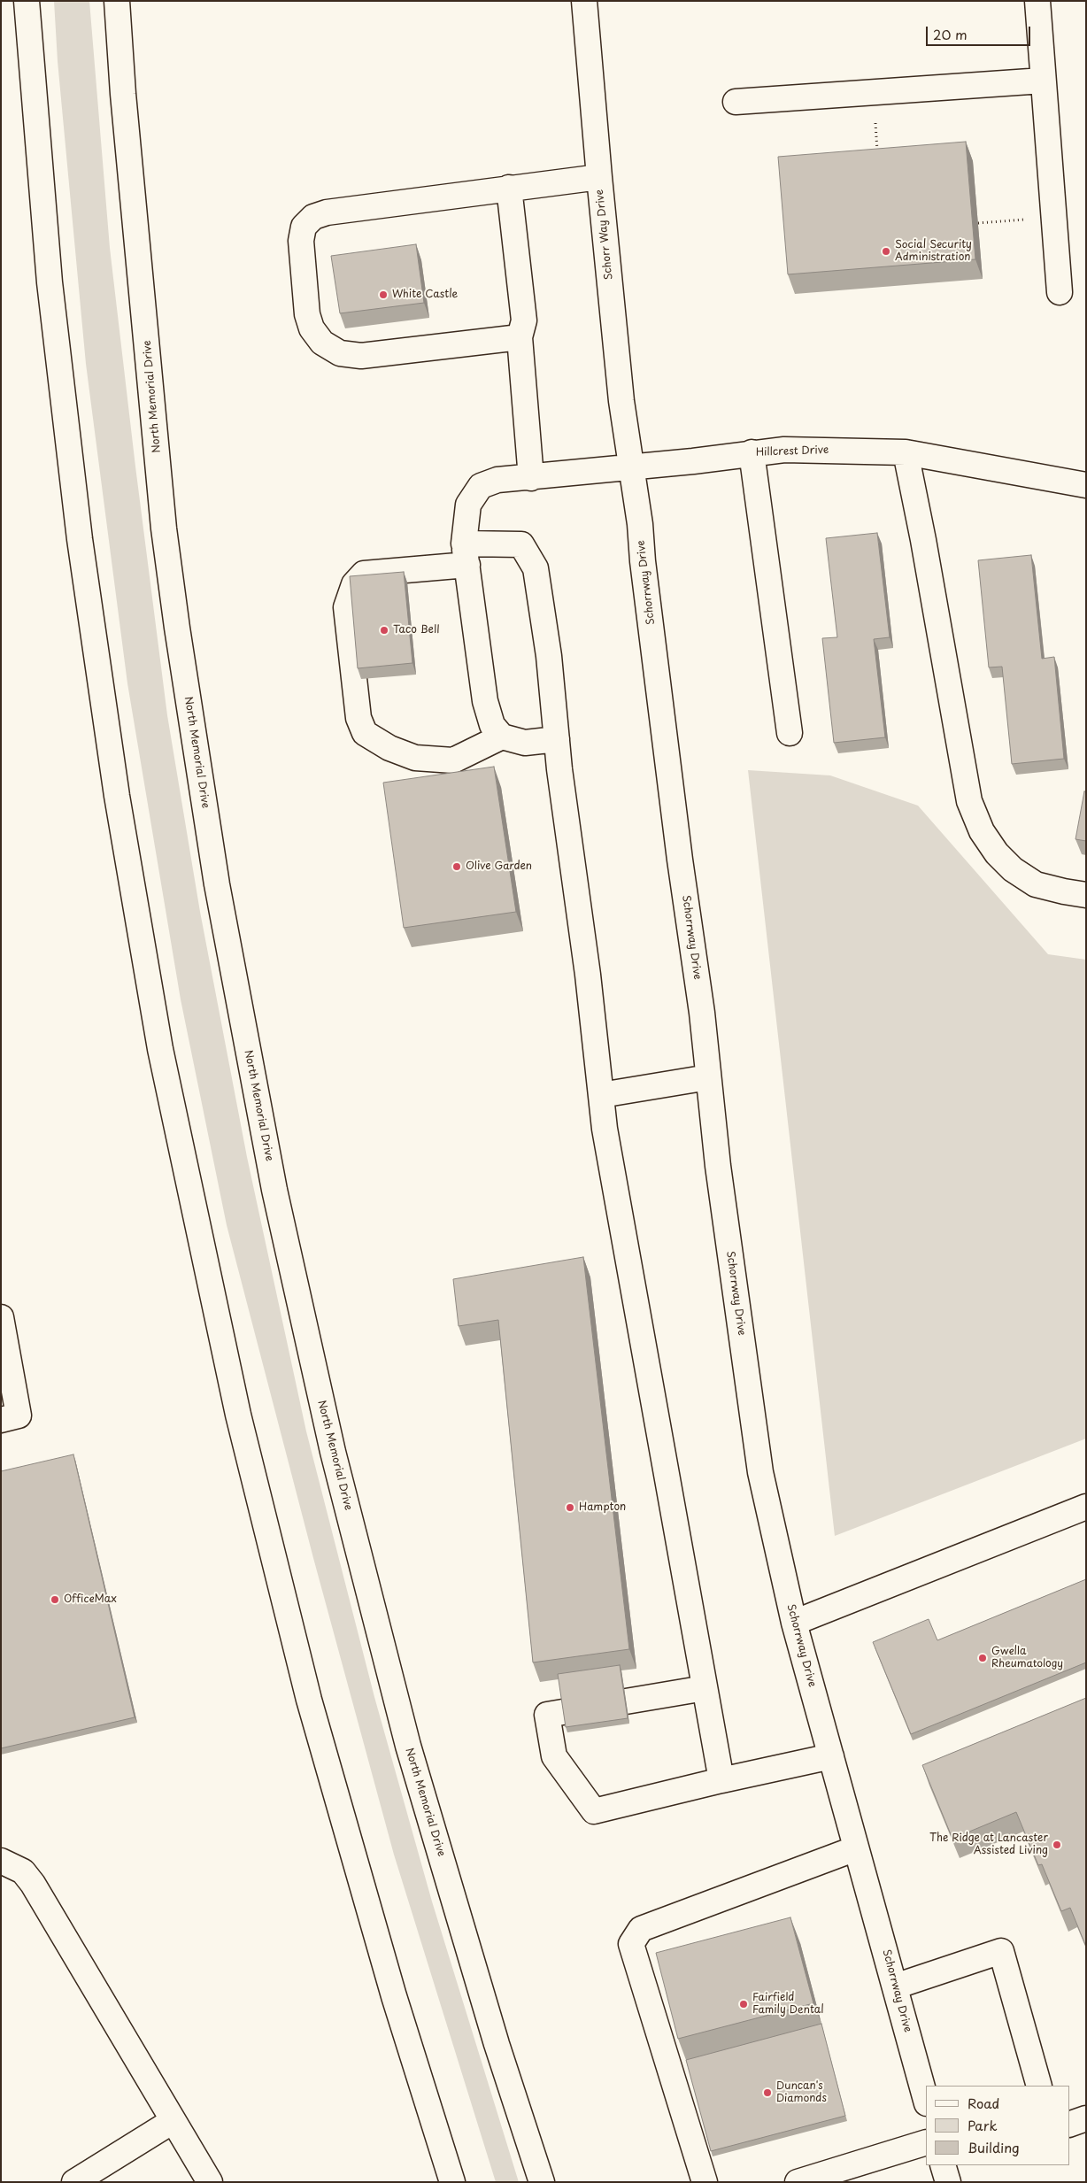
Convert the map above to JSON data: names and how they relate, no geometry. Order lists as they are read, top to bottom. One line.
{"streets":{"main road":["Schorr Way Drive","North Memorial Drive","Hillcrest Drive","Schorrway Drive"]},"crossings":[["Schorr Way Drive","Hillcrest Drive"],["Schorr Way Drive","Schorrway Drive"],["Hillcrest Drive","Schorrway Drive"]],"places":["Social Security Administration","White Castle","Taco Bell","Olive Garden","Hampton","OfficeMax","Gwella Rheumatology","The Ridge at Lancaster Assisted Living","Fairfield Family Dental","Duncan's Diamonds"],"legend":["Road","Park","Building"],"scale_bar":"20 m"}
